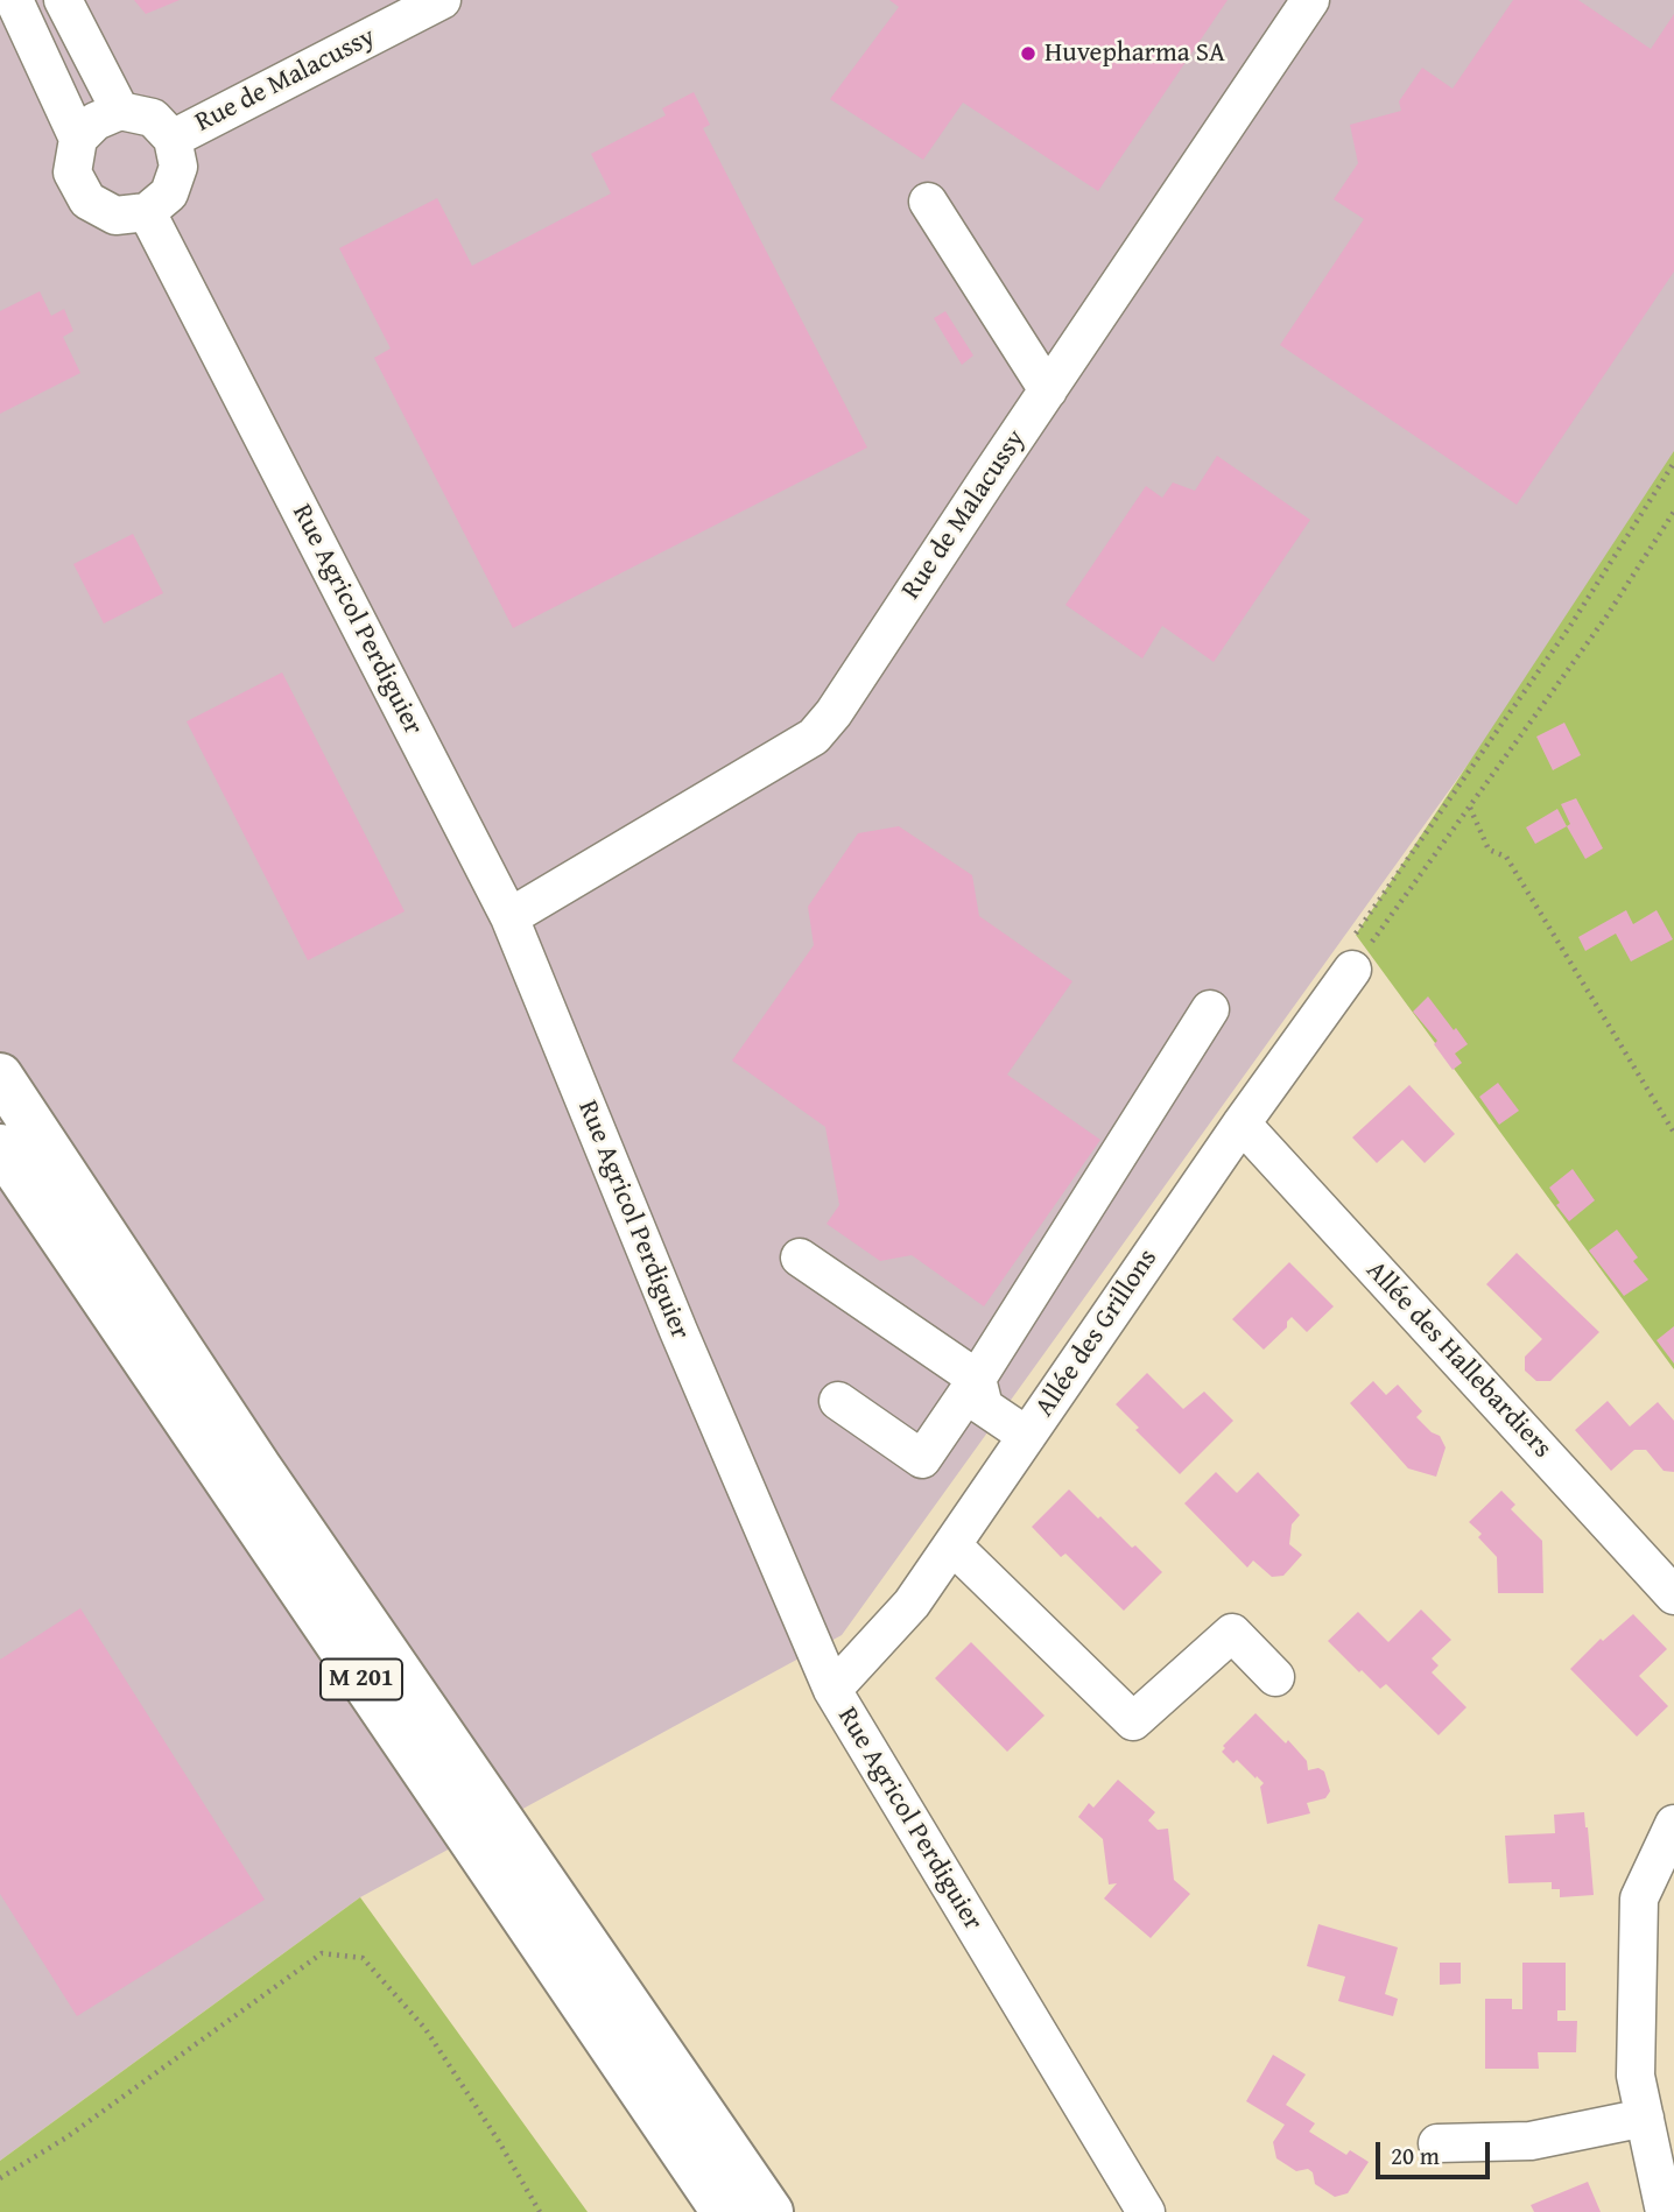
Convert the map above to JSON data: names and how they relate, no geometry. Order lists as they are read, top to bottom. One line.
{"streets":{"highway":["M 201"],"street":["Rue de Malacussy","Rue Agricol Perdiguier","Allée des Grillons","Allée des Hallebardiers"]},"crossings":[["Rue de Malacussy","Rue Agricol Perdiguier"],["Rue Agricol Perdiguier","Allée des Grillons"],["Allée des Grillons","Allée des Hallebardiers"]],"places":["Huvepharma SA"],"scale_bar":"20 m"}
